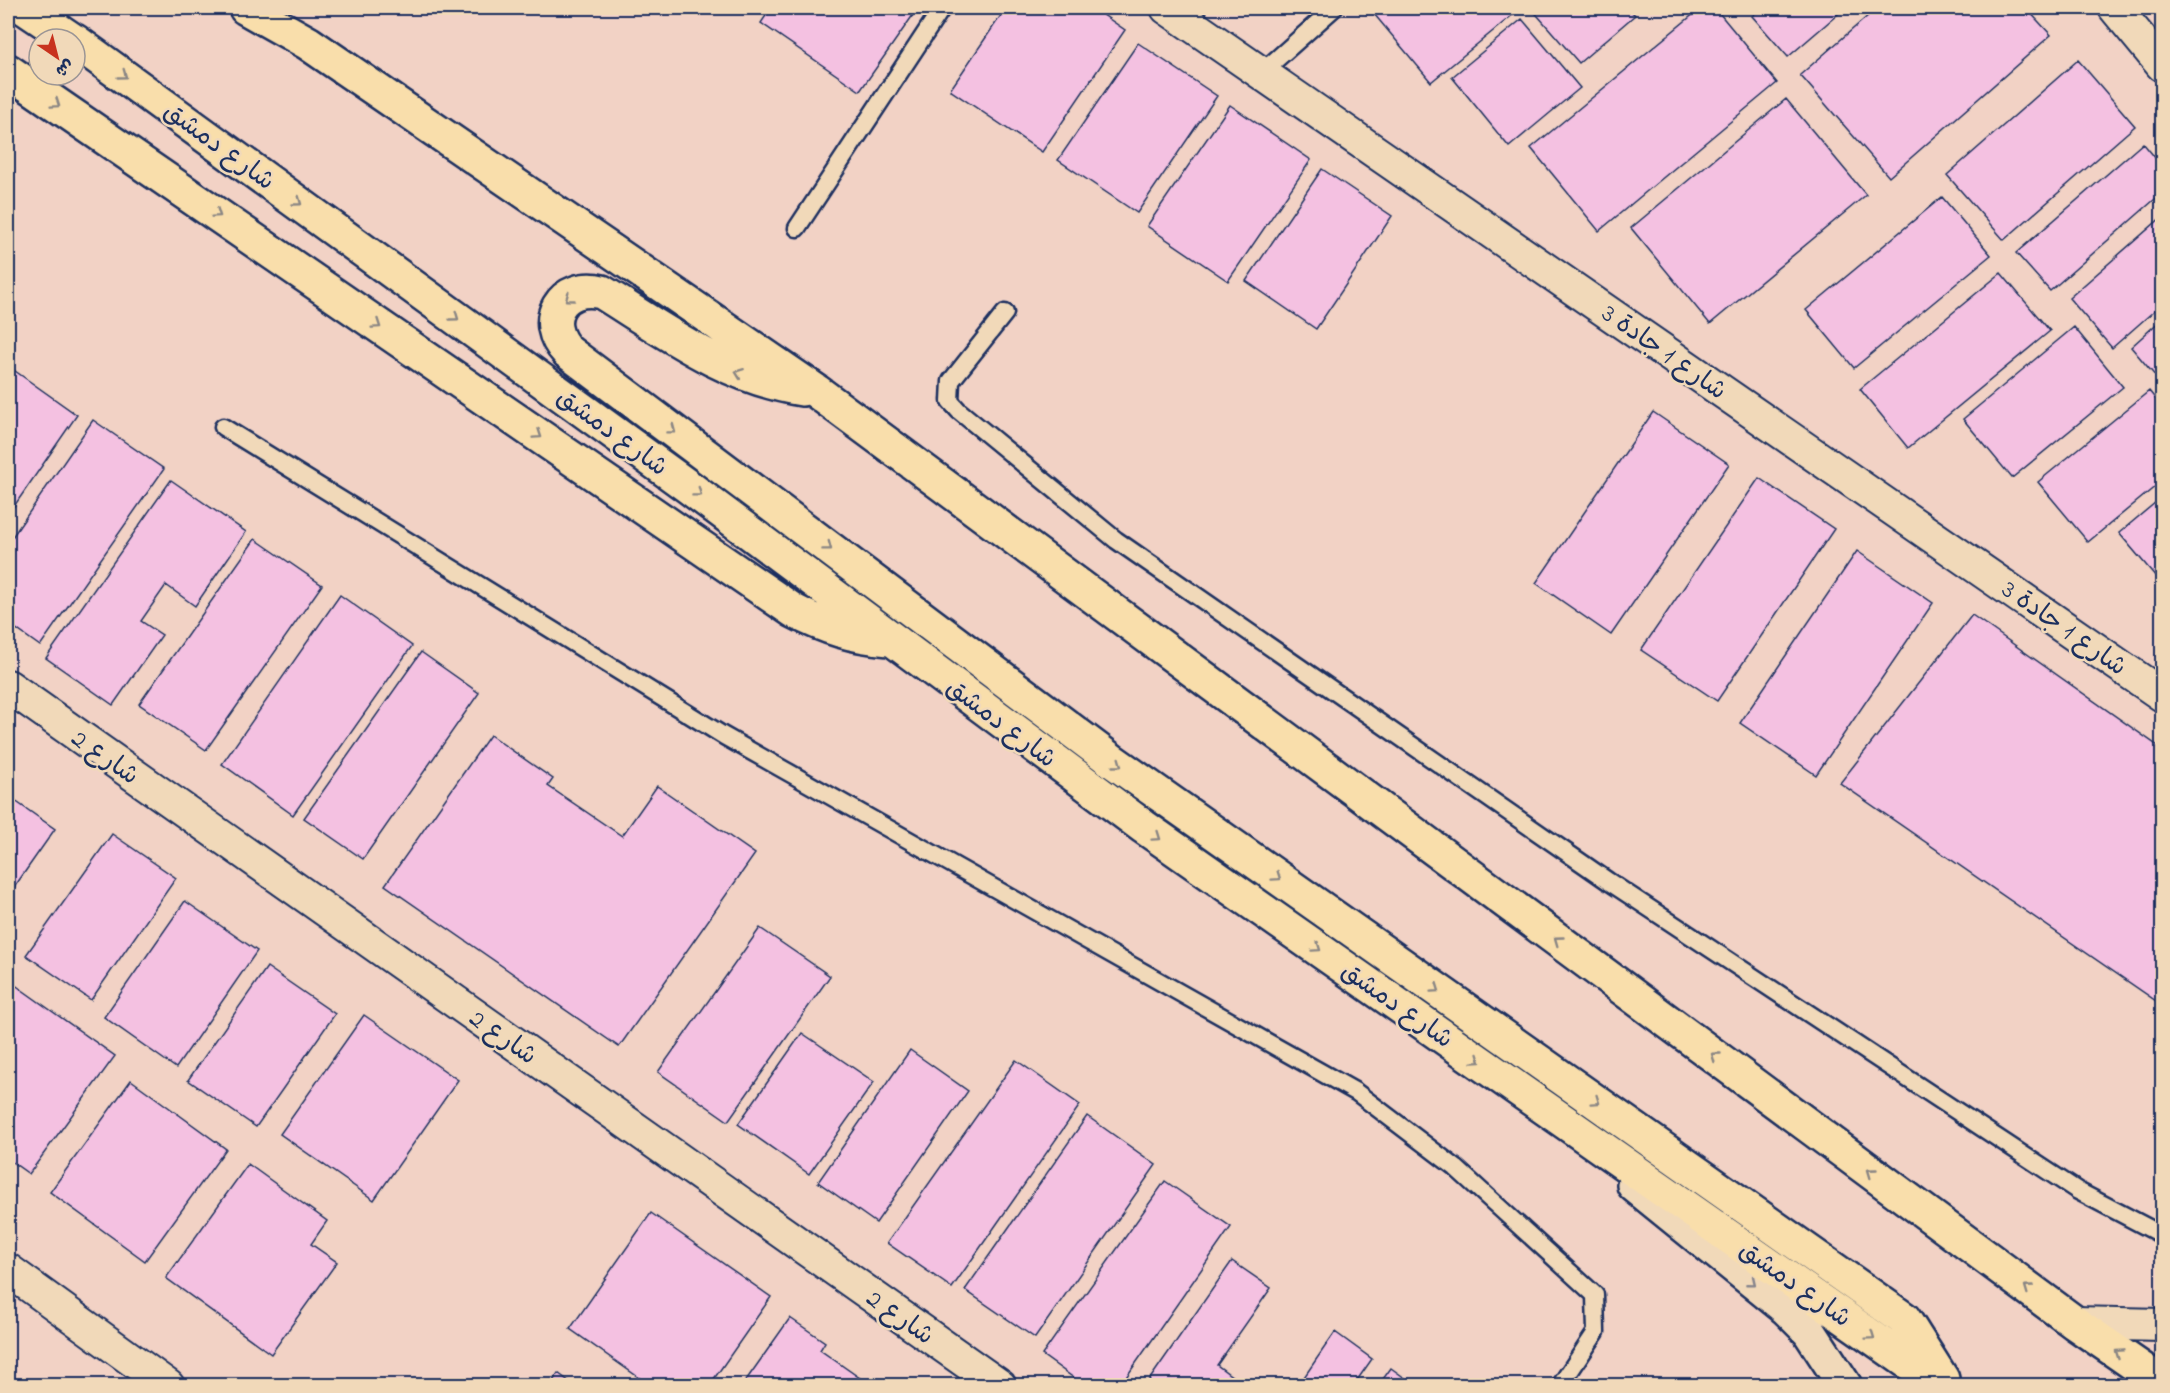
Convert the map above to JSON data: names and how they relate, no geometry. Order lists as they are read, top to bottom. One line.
{"streets":{"main road":["شارع دمشق"],"street":["شارع 1 جادة 3","شارع 2"]},"north":"bottom right"}
